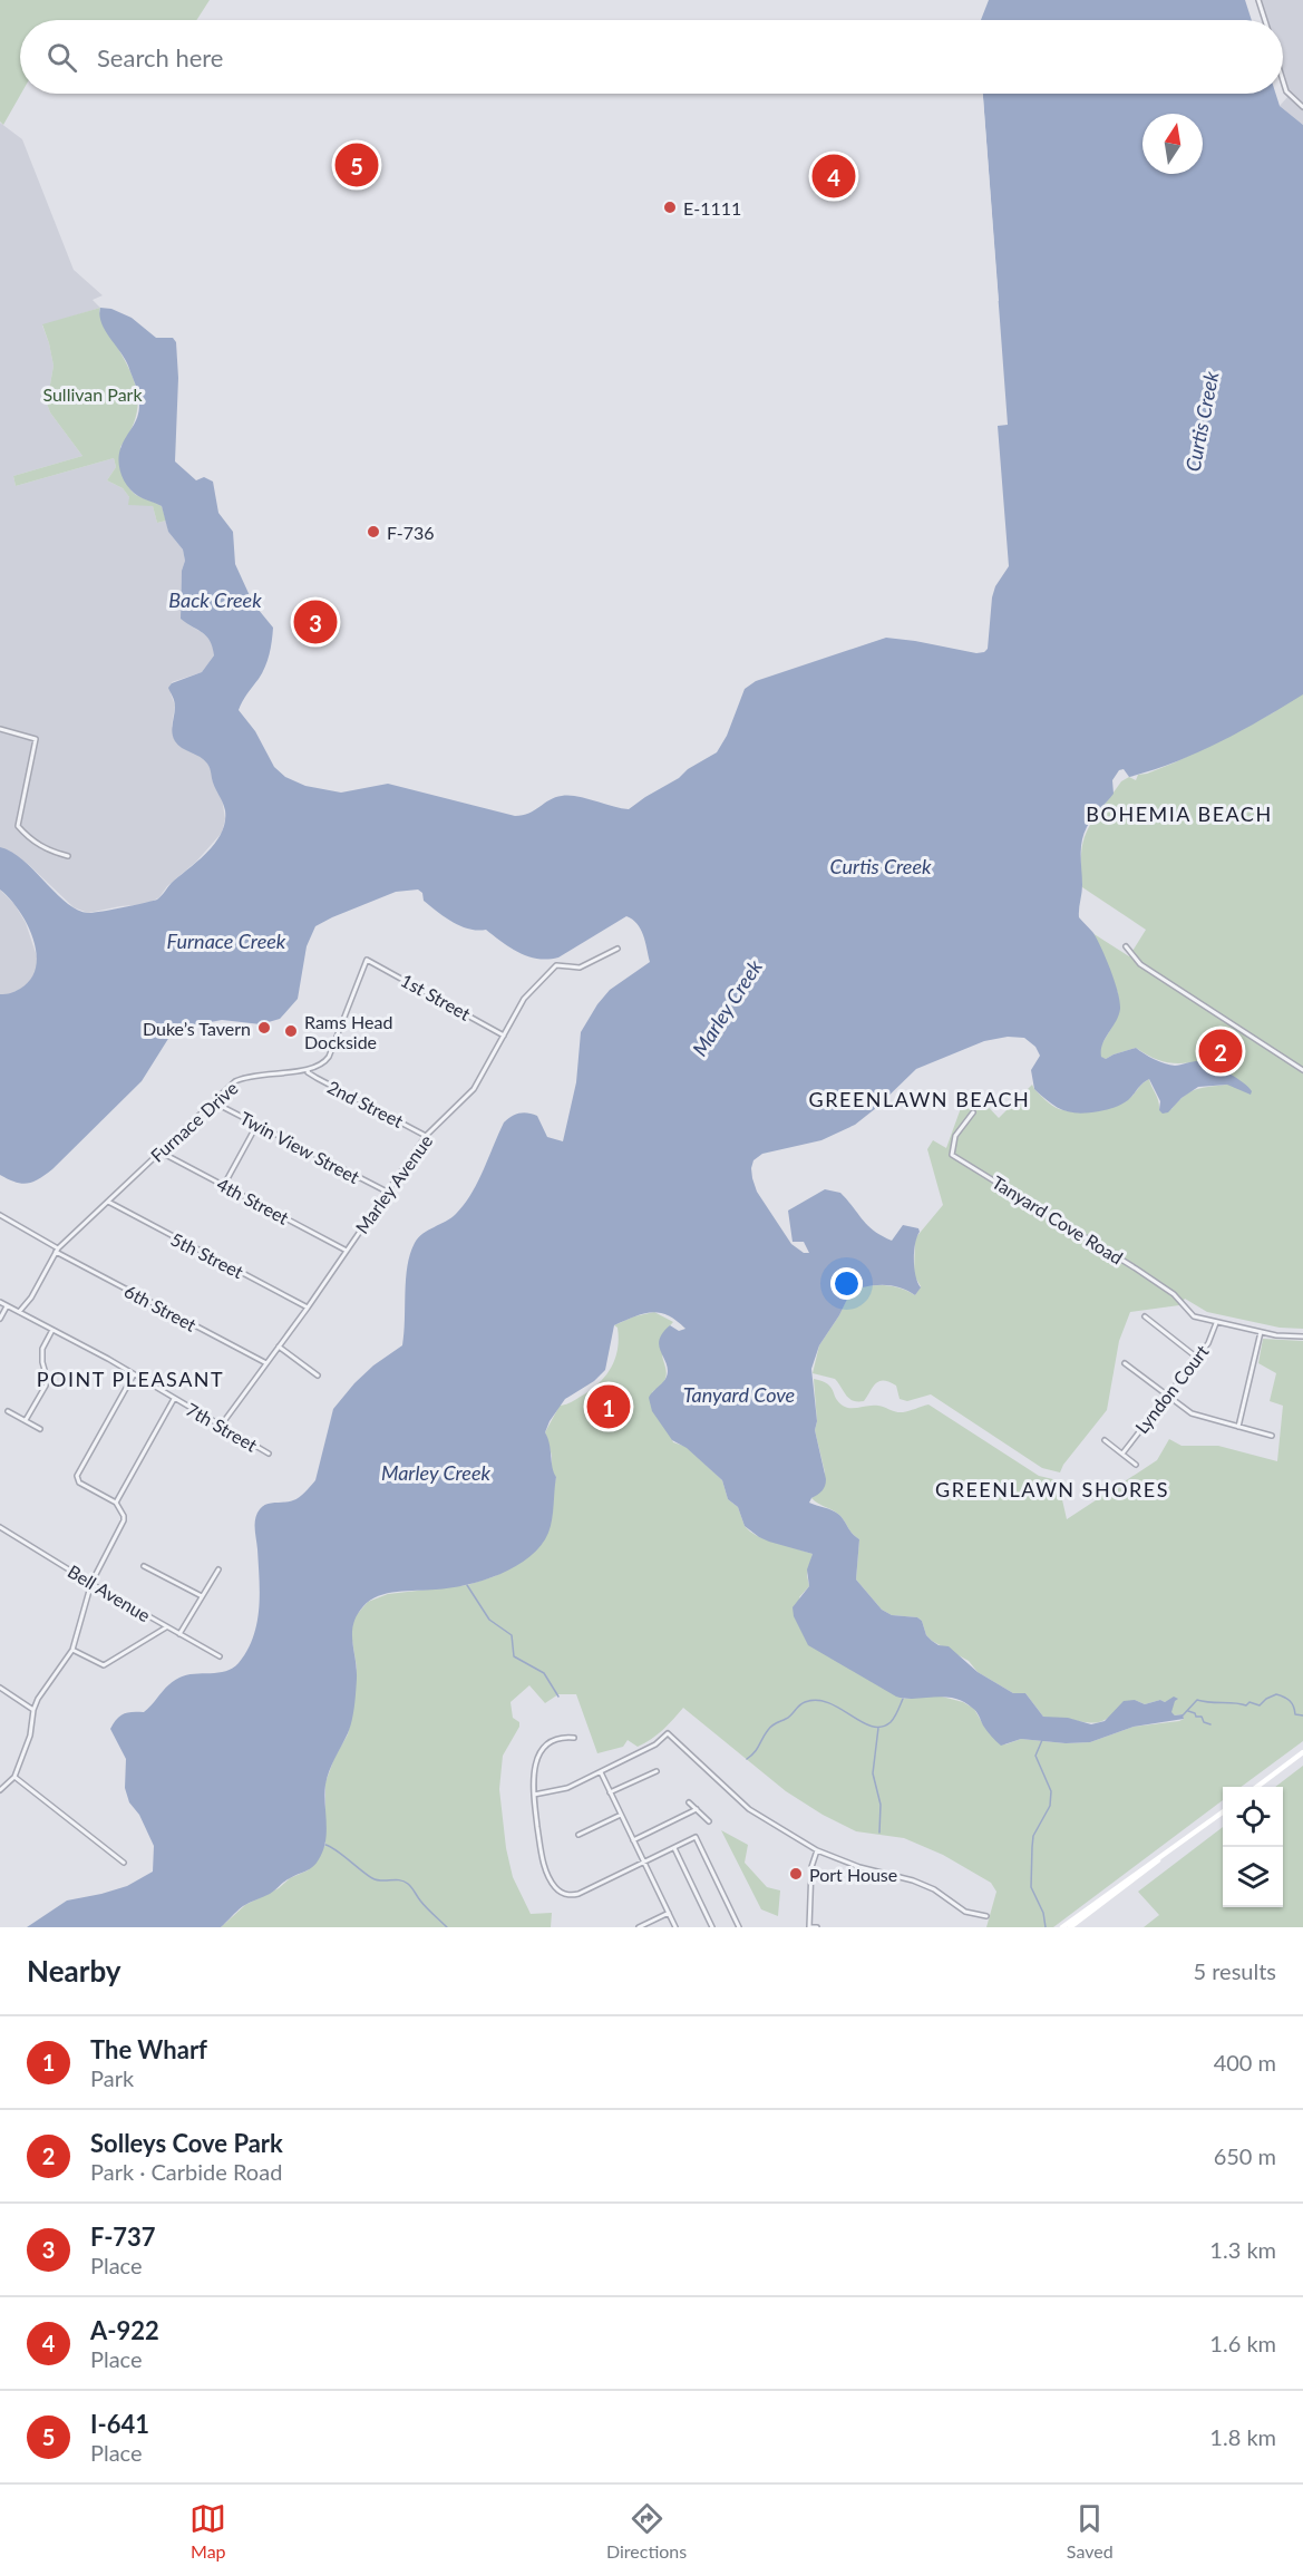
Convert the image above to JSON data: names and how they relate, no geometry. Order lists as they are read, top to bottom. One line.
{"streets":{"street":["1st Street","2nd Street","Furnace Drive","Twin View Street","Marley Avenue","4th Street","Tanyard Cove Road","5th Street","6th Street","Lyndon Court","7th Street","Bell Avenue"]},"crossings":[["1st Street","2nd Street"],["1st Street","Furnace Drive"],["1st Street","Marley Avenue"],["2nd Street","Furnace Drive"],["2nd Street","Marley Avenue"],["Furnace Drive","Twin View Street"],["Furnace Drive","4th Street"],["Furnace Drive","5th Street"],["Furnace Drive","6th Street"],["Furnace Drive","7th Street"],["Twin View Street","Marley Avenue"],["Marley Avenue","4th Street"],["Marley Avenue","5th Street"],["Marley Avenue","6th Street"],["Marley Avenue","7th Street"],["Tanyard Cove Road","Lyndon Court"]],"districts":["BOHEMIA BEACH","GREENLAWN BEACH","POINT PLEASANT","GREENLAWN SHORES"],"water":["Curtis Creek","Back Creek","Furnace Creek","Marley Creek","Tanyard Cove"],"parks":["Sullivan Park"],"places":["E-1111","F-736","Duke’s Tavern","Rams Head Dockside","Port House"],"north":"top","page":{"search":"Search here","pins":["5","4","3","2","1"],"heading":["Nearby","5 results"],"list":[{"mark":"1","name":"The Wharf","note":"Park","value":"400 m"},{"mark":"2","name":"Solleys Cove Park","note":"Park · Carbide Road","value":"650 m"},{"mark":"3","name":"F-737","note":"Place","value":"1.3 km"},{"mark":"4","name":"A-922","note":"Place","value":"1.6 km"},{"mark":"5","name":"I-641","note":"Place","value":"1.8 km"}],"nav":["Map","Directions","Saved"]}}
